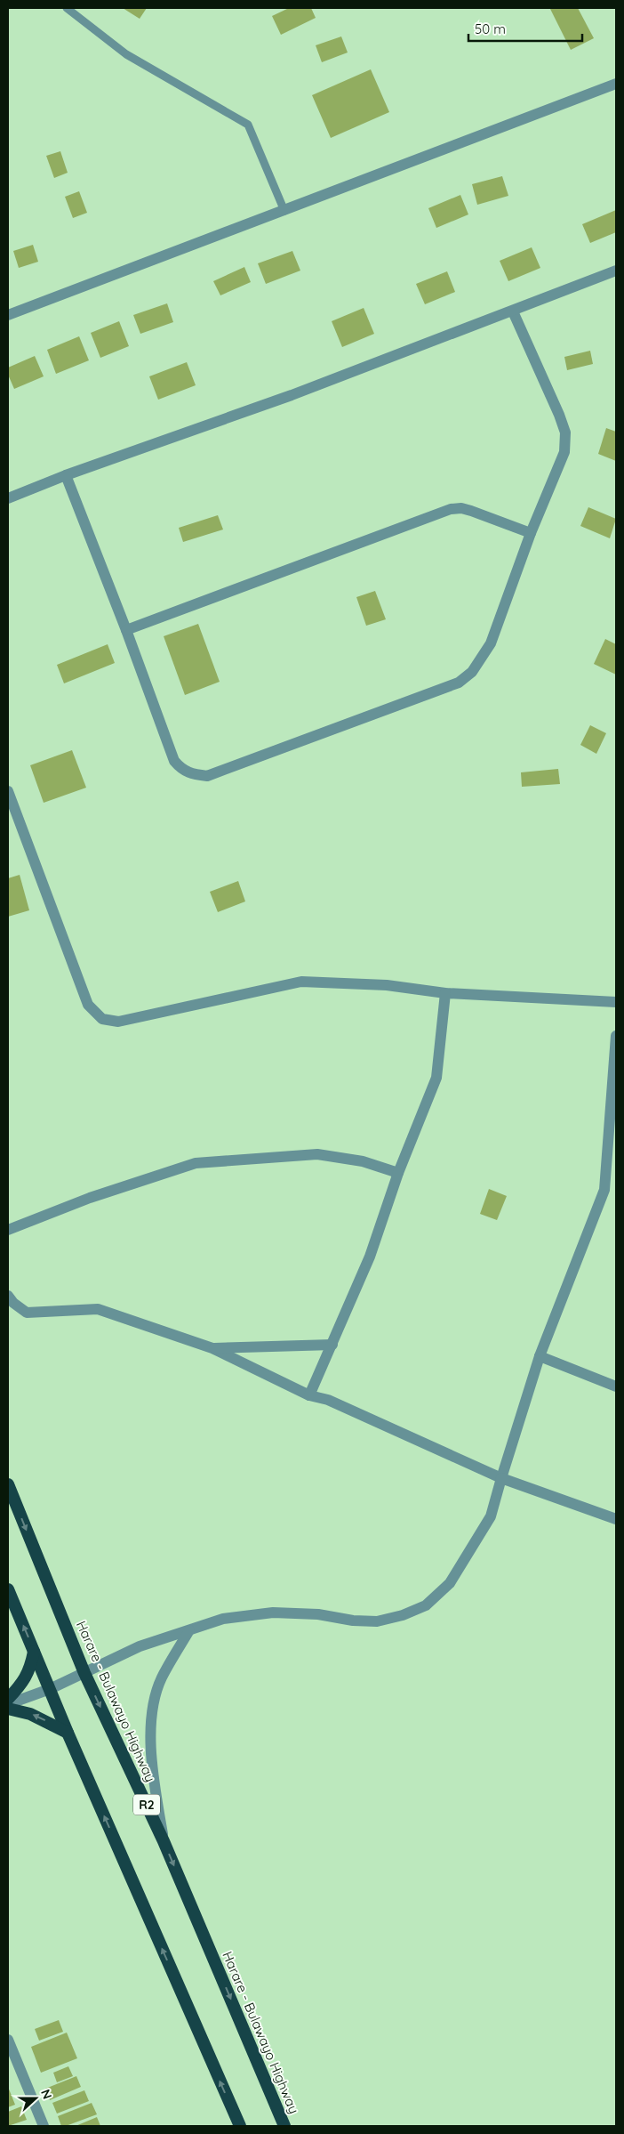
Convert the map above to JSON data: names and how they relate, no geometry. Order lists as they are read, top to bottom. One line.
{"streets":{"highway":["Harare - Bulawayo Highway","R2"]},"scale_bar":"50 m","north":"right"}
